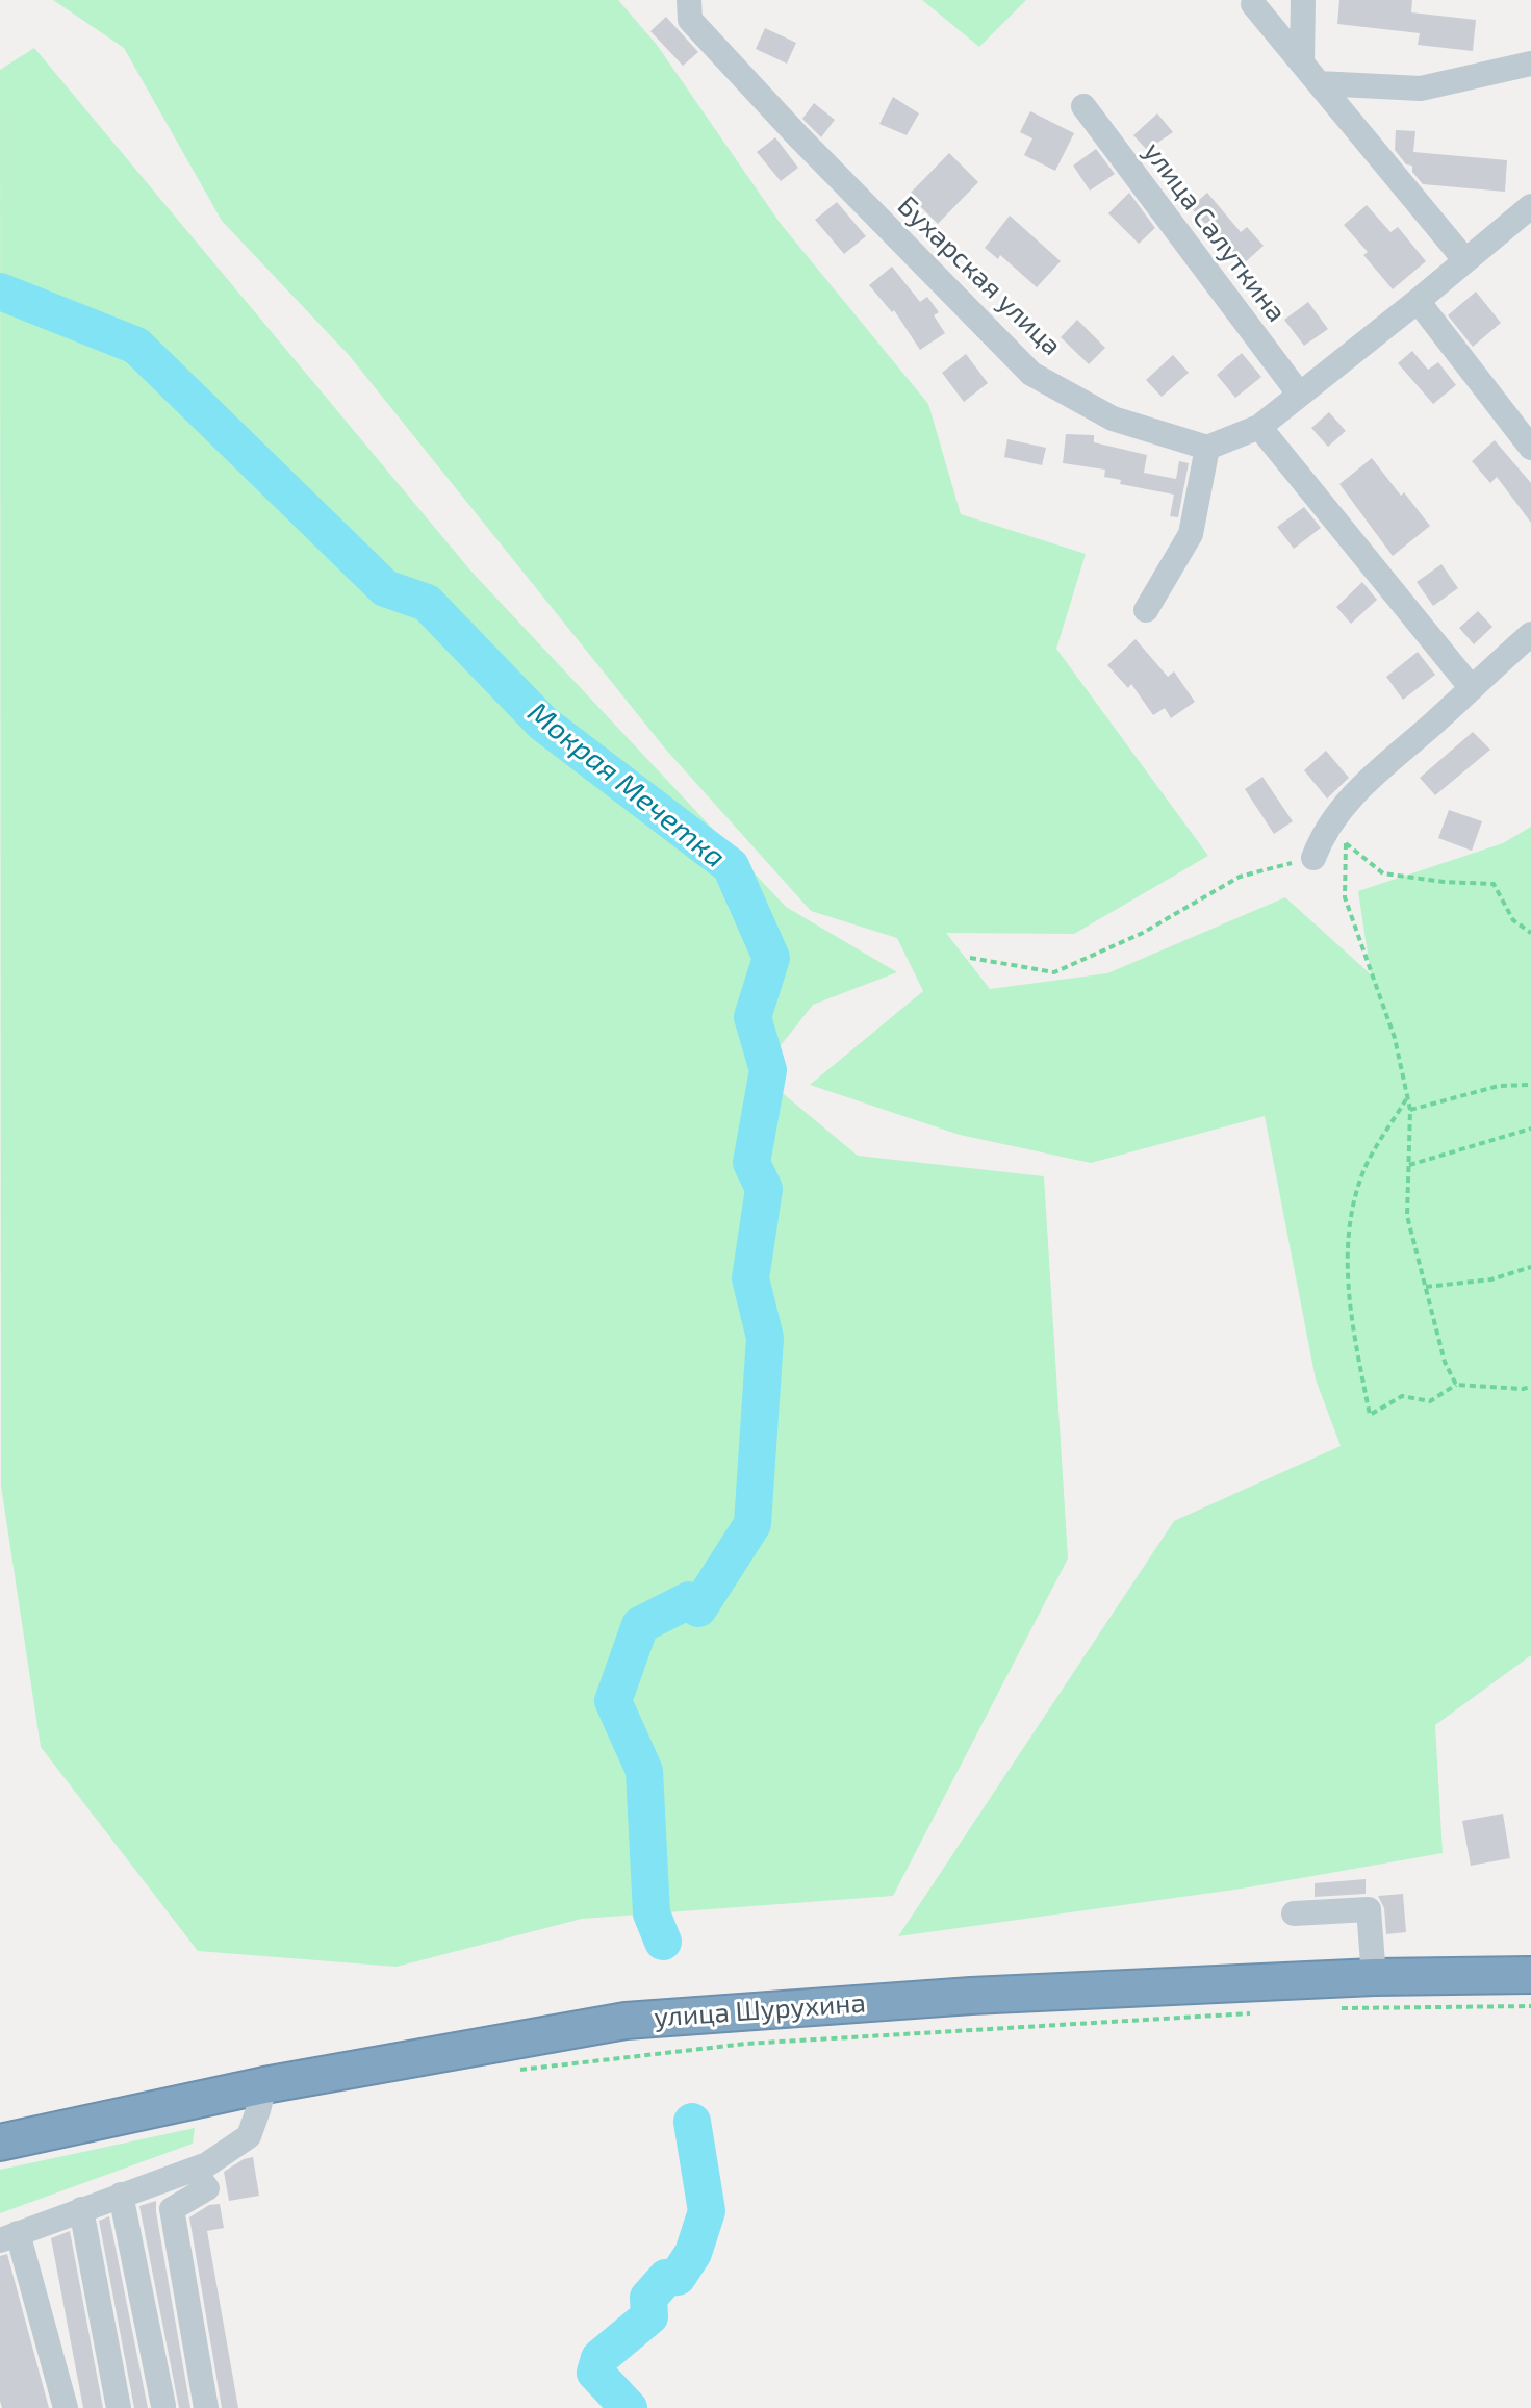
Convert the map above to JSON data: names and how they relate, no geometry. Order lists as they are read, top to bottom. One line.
{"streets":{"highway":["улица Шурухина"],"street":["улица Салуткина","Бухарская улица"]},"water":["Мокрая Мечетка"]}
